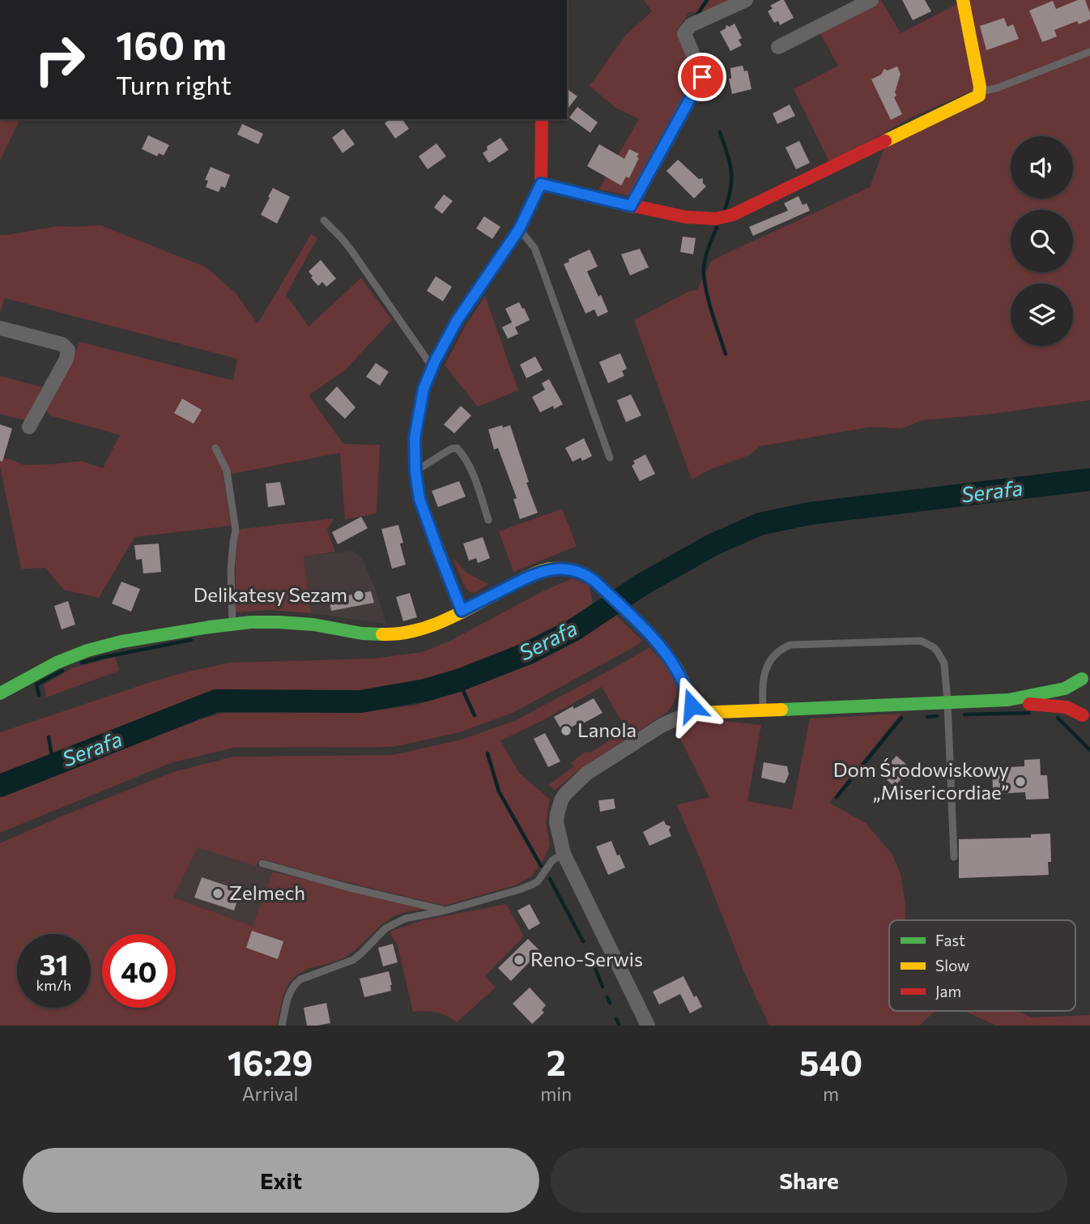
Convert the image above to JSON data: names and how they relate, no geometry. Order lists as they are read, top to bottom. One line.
{"water":["Serafa"],"places":["Delikatesy Sezam","Lanola","Dom Środowiskowy „Misericordiae”","Zelmech","Reno-Serwis"],"legend":["Fast","Slow","Jam"],"page":{"turn":["160 m","Turn right"],"speed":"31 km/h","limit":"40","eta":["16:29","Arrival","2","min","540","m"],"buttons":["Exit","Share"]}}
